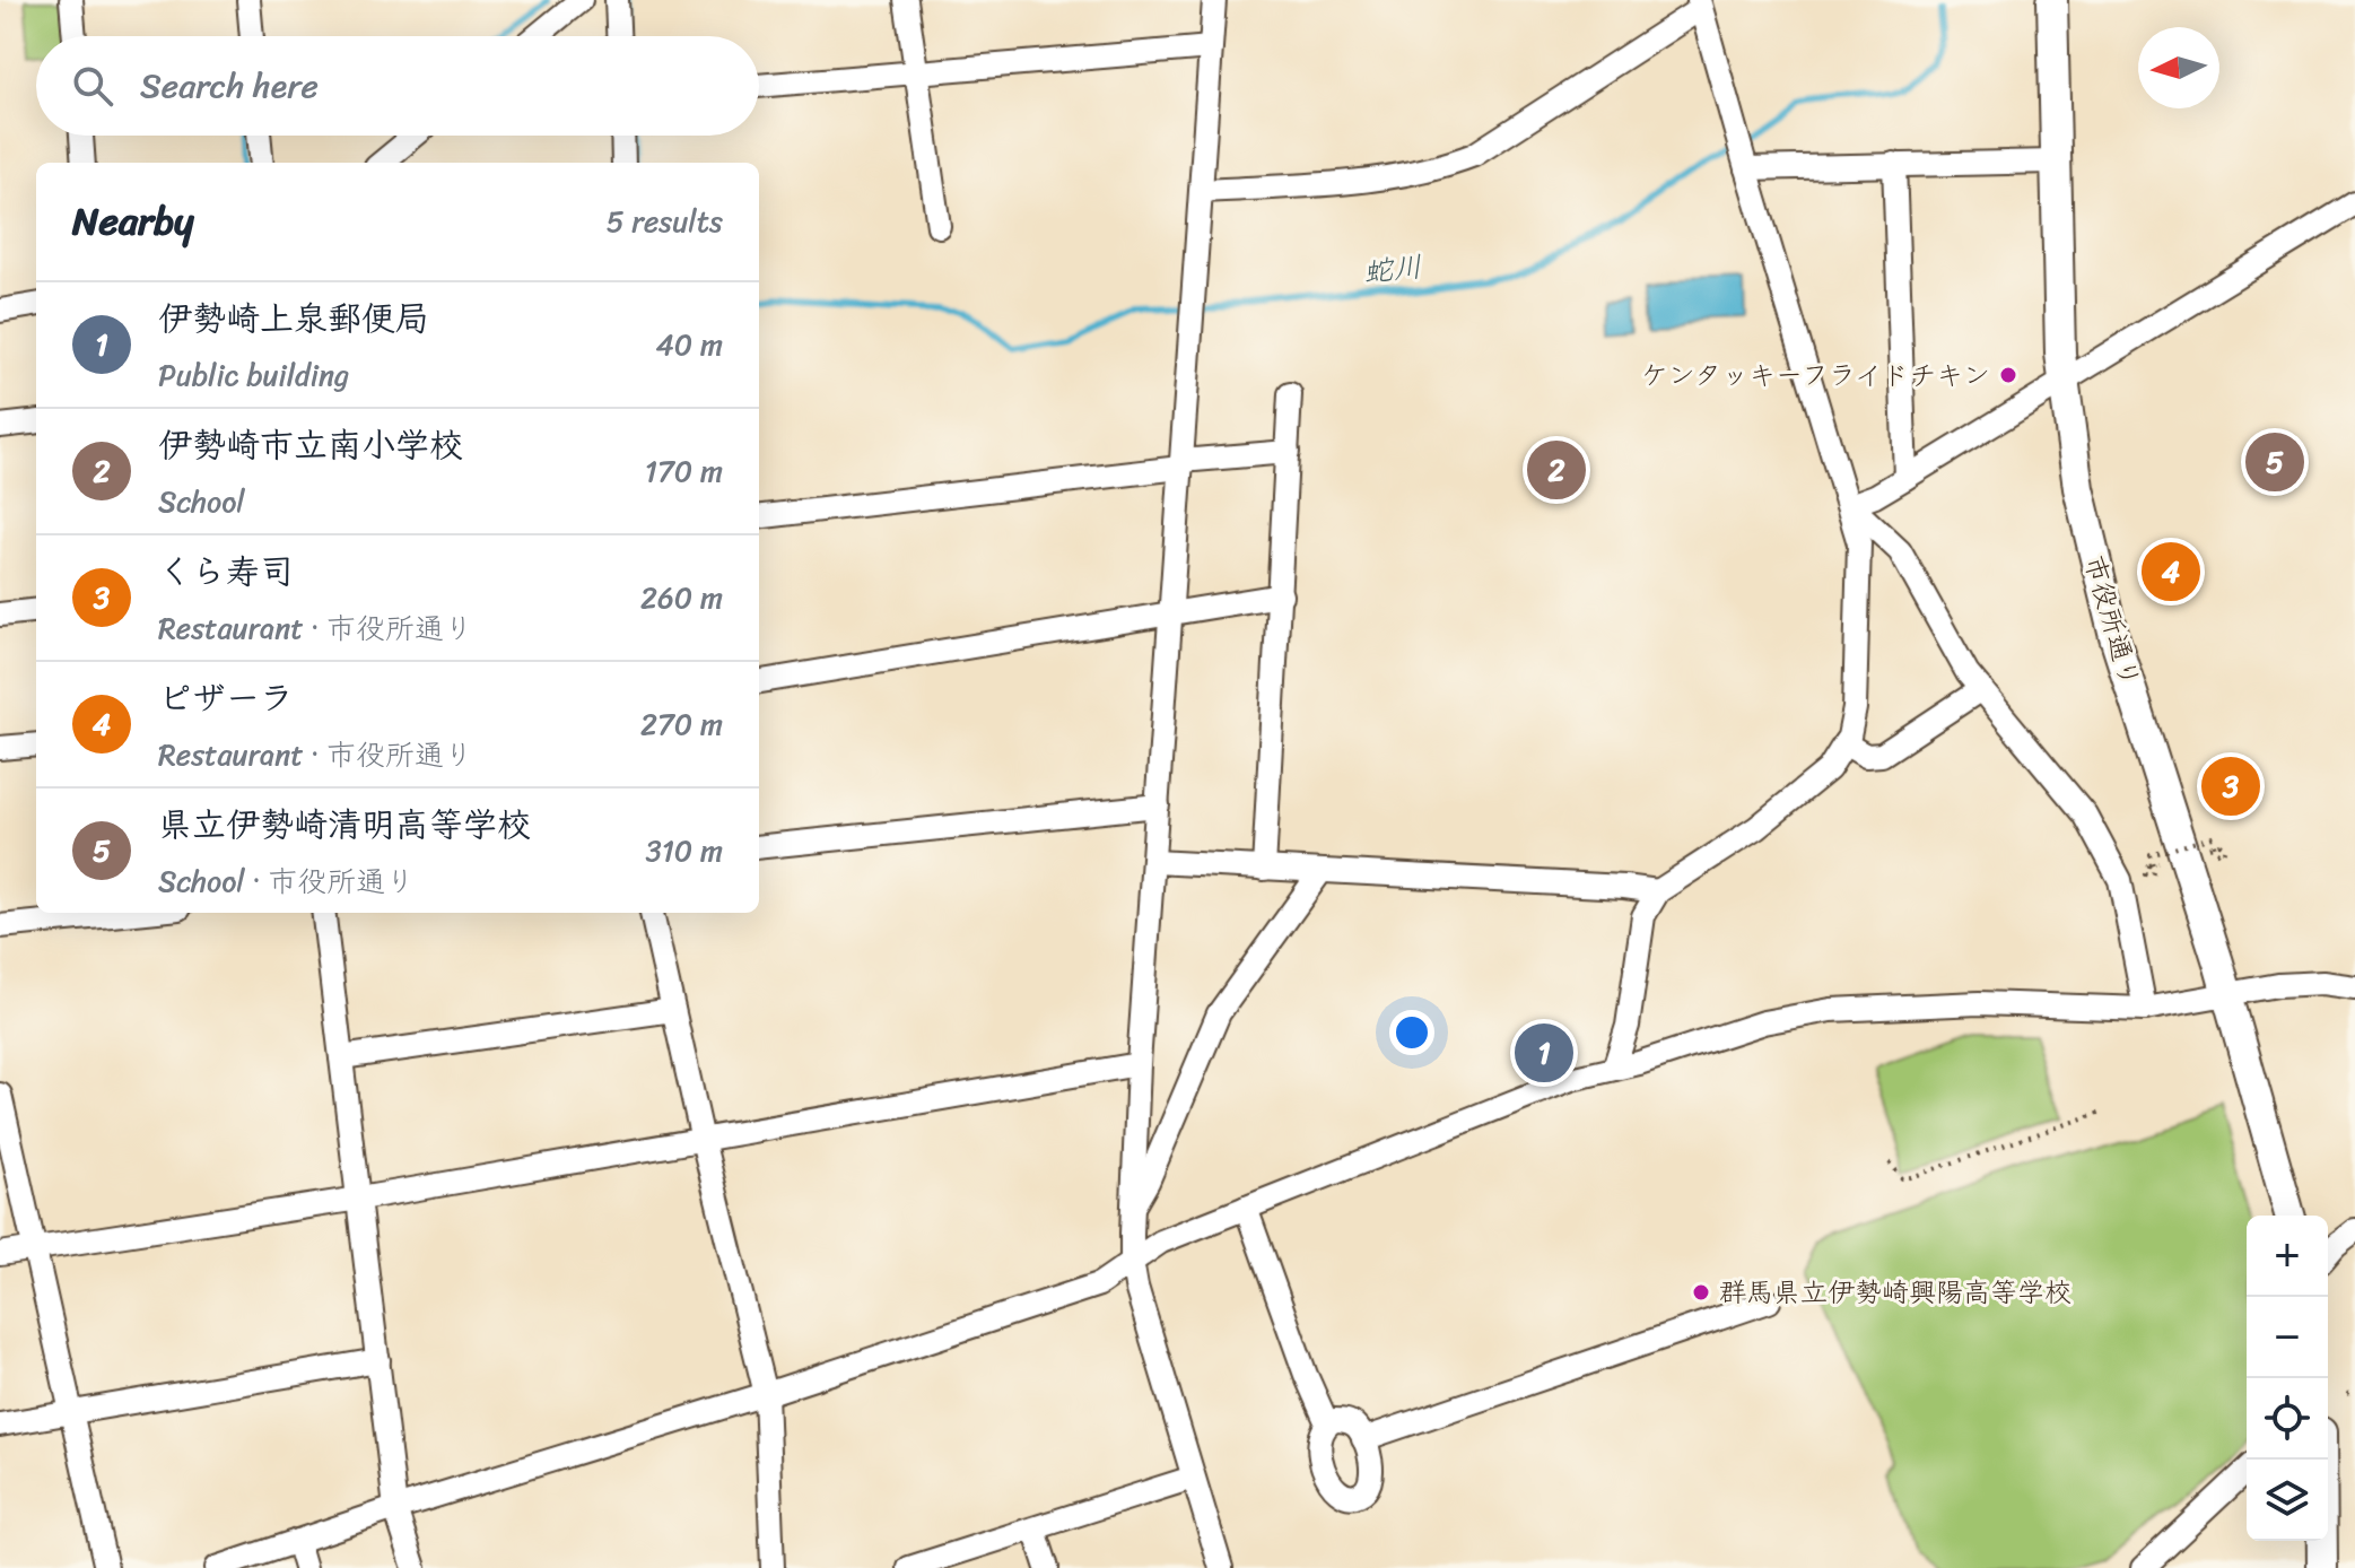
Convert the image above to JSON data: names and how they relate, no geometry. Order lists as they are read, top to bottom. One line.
{"streets":{"main road":["市役所通り"]},"water":["蛇川"],"places":["ケンタッキーフライドチキン","群馬県立伊勢崎興陽高等学校"],"north":"left","page":{"search":"Search here","heading":["Nearby","5 results"],"list":[{"mark":"1","name":"伊勢崎上泉郵便局","note":"Public building","value":"40 m"},{"mark":"2","name":"伊勢崎市立南小学校","note":"School","value":"170 m"},{"mark":"3","name":"くら寿司","note":"Restaurant · 市役所通り","value":"260 m"},{"mark":"4","name":"ピザーラ","note":"Restaurant · 市役所通り","value":"270 m"},{"mark":"5","name":"県立伊勢崎清明高等学校","note":"School · 市役所通り","value":"310 m"}],"pins":["5","2","4","3","1"],"map_buttons":["+","−"]}}
